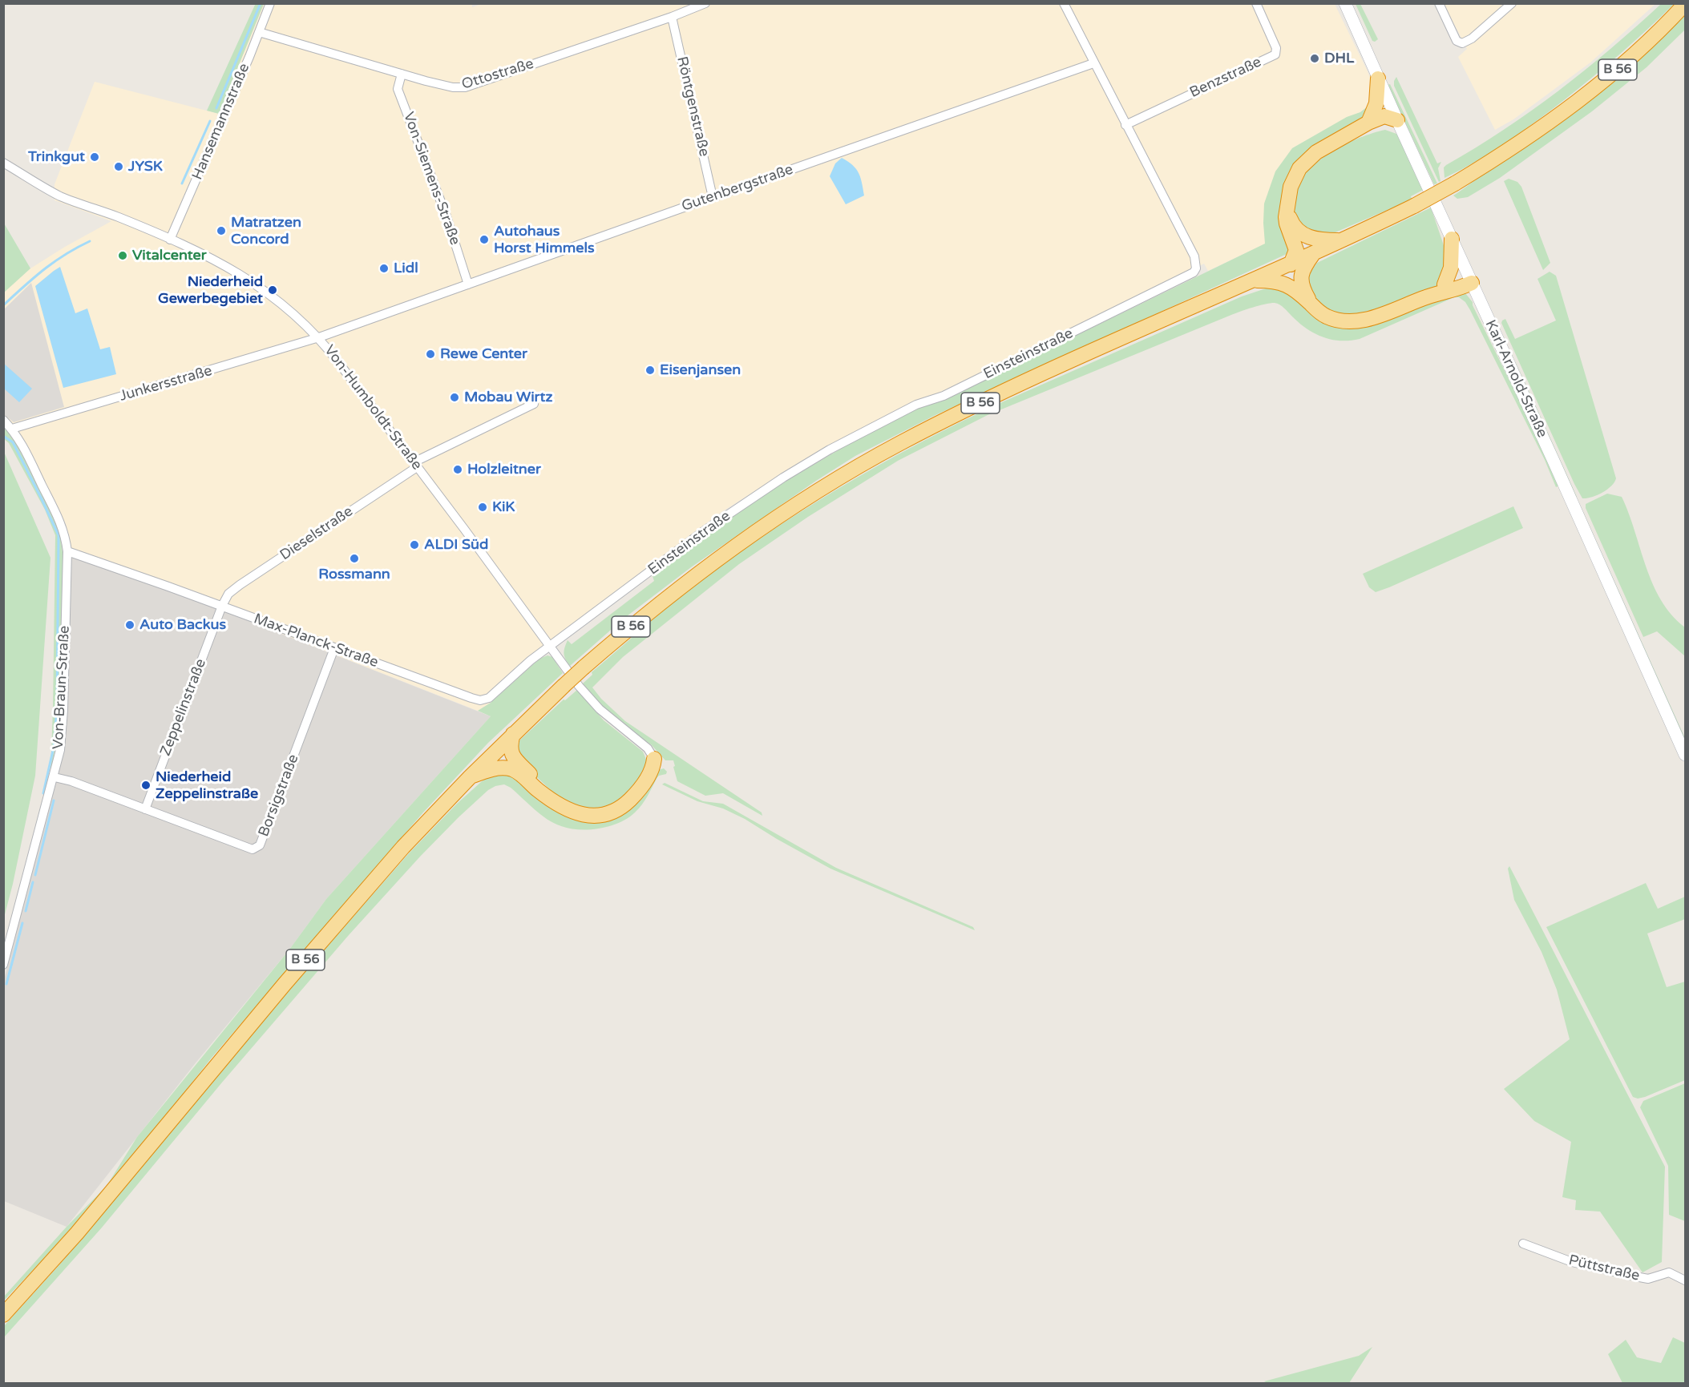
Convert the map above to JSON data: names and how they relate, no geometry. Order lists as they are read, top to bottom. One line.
{"streets":{"highway":["B 56"],"main road":["Karl-Arnold-Straße"],"street":["Ottostraße","Benzstraße","Röntgenstraße","Hansemannstraße","Von-Siemens-Straße","Gutenbergstraße","Einsteinstraße","Junkersstraße","Von-Humboldt-Straße","Dieselstraße","Max-Planck-Straße","Von-Braun-Straße","Zeppelinstraße","Borsigstraße","Püttstraße"]},"crossings":[["B 56","Karl-Arnold-Straße"],["Ottostraße","Röntgenstraße"],["Ottostraße","Hansemannstraße"],["Ottostraße","Von-Siemens-Straße"],["Benzstraße","Einsteinstraße"],["Röntgenstraße","Gutenbergstraße"],["Hansemannstraße","Von-Humboldt-Straße"],["Von-Siemens-Straße","Gutenbergstraße"],["Gutenbergstraße","Einsteinstraße"],["Gutenbergstraße","Junkersstraße"],["Gutenbergstraße","Von-Humboldt-Straße"],["Einsteinstraße","Von-Humboldt-Straße"],["Einsteinstraße","Max-Planck-Straße"],["Junkersstraße","Von-Humboldt-Straße"],["Junkersstraße","Von-Braun-Straße"],["Von-Humboldt-Straße","Dieselstraße"],["Von-Humboldt-Straße","Max-Planck-Straße"],["Dieselstraße","Max-Planck-Straße"],["Dieselstraße","Zeppelinstraße"],["Max-Planck-Straße","Von-Braun-Straße"],["Max-Planck-Straße","Zeppelinstraße"],["Max-Planck-Straße","Borsigstraße"],["Von-Braun-Straße","Borsigstraße"],["Zeppelinstraße","Borsigstraße"]],"places":["DHL","Trinkgut","JYSK","Matratzen Concord","Autohaus Horst Himmels","Vitalcenter","Lidl","Niederheid Gewerbegebiet","Rewe Center","Eisenjansen","Mobau Wirtz","Holzleitner","KiK","ALDI Süd","Rossmann","Auto Backus","Niederheid Zeppelinstraße"]}
